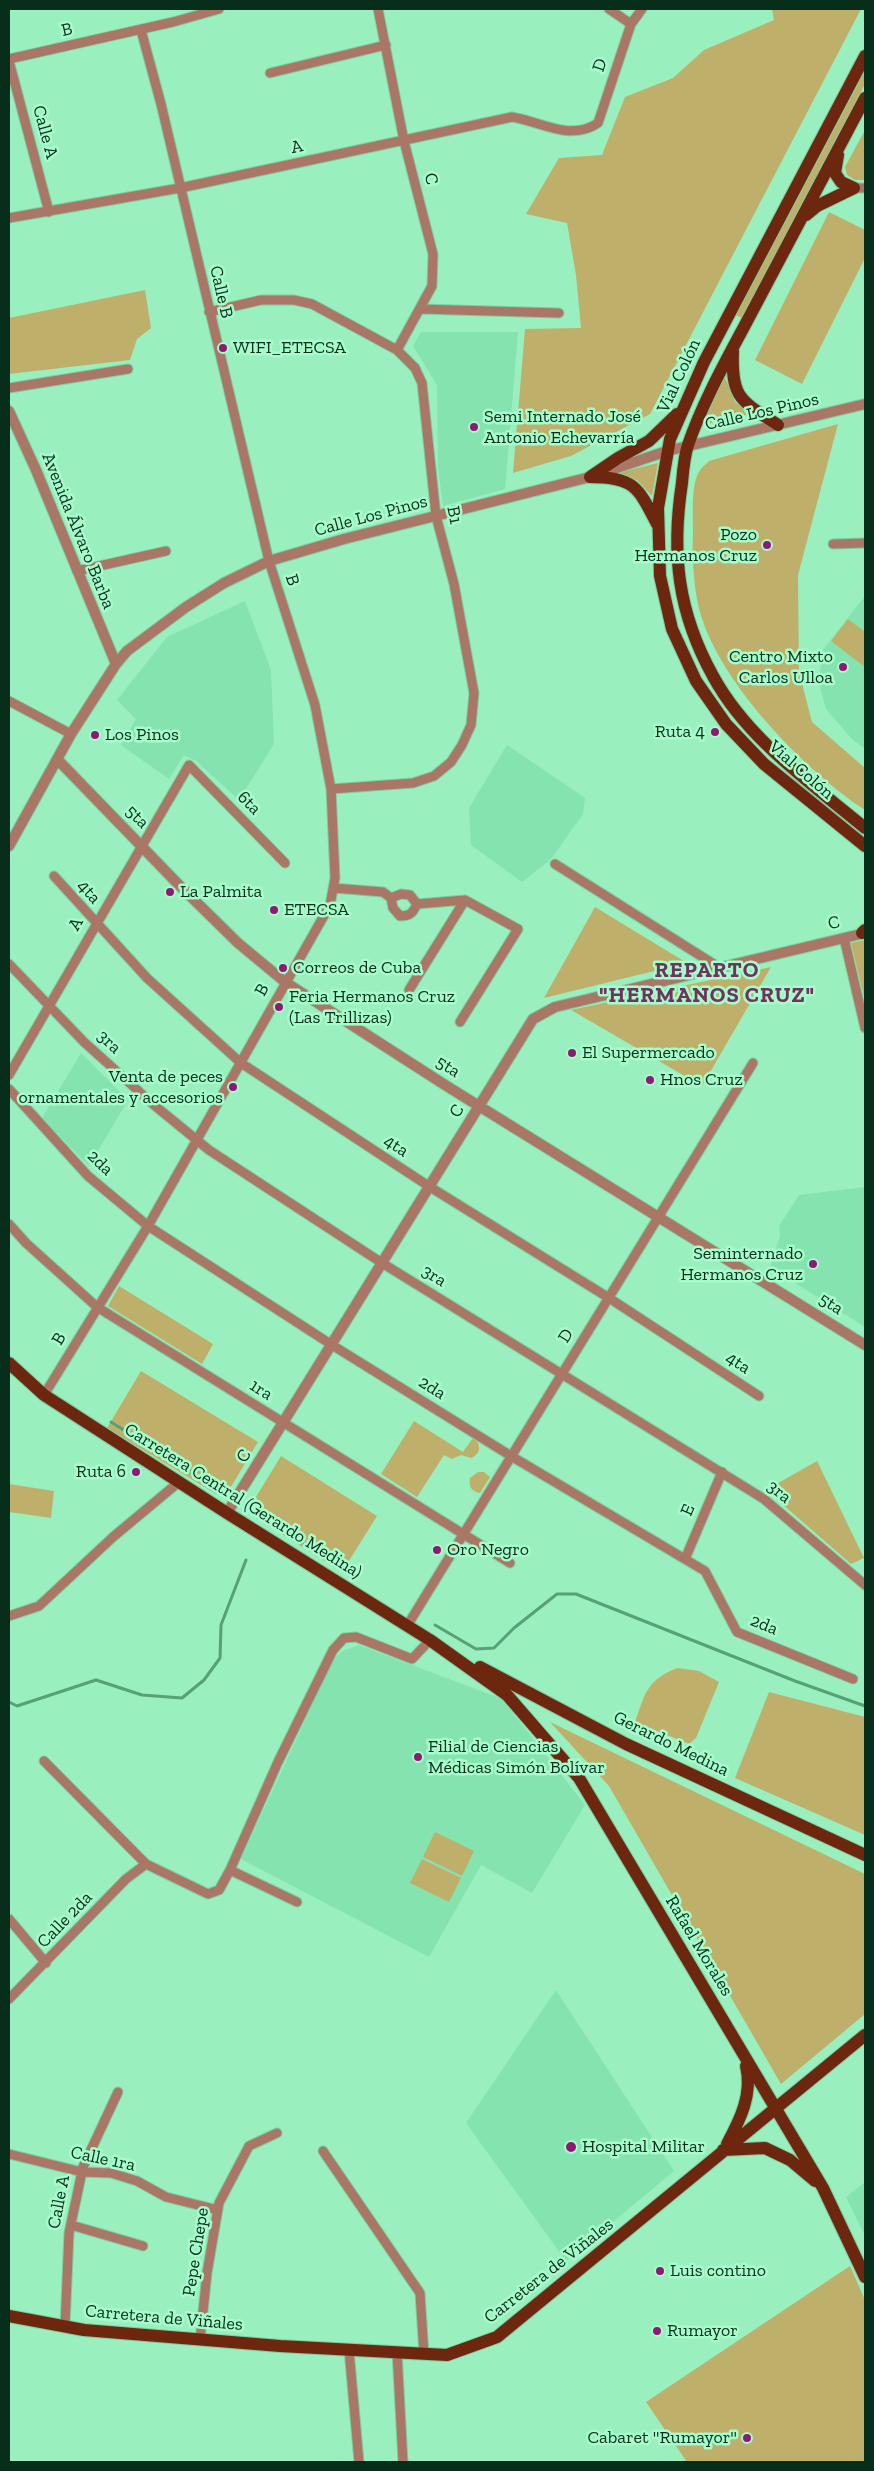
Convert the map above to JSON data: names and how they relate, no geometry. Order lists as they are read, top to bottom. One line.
{"streets":{"main road":["Vial Colón","Carretera Central (Gerardo Medina)","Gerardo Medina","Rafael Morales","Carretera de Viñales"],"street":["B","D","Calle A","A","C","Calle B","Calle Los Pinos","B1","Avenida Álvaro Barba","6ta","5ta","4ta","3ra","2da","1ra","E","Calle 2da","Calle 1ra","Pepe Chepe"]},"crossings":[["B","Calle A"],["B","Calle B"],["B","Calle Los Pinos"],["B","B1"],["B","5ta"],["B","4ta"],["B","3ra"],["B","2da"],["B","1ra"],["B","Carretera Central (Gerardo Medina)"],["D","A"],["D","5ta"],["D","4ta"],["D","3ra"],["D","2da"],["D","1ra"],["D","Carretera Central (Gerardo Medina)"],["Calle A","A"],["Calle A","Calle 1ra"],["Calle A","Carretera de Viñales"],["A","C"],["A","Calle B"],["A","6ta"],["A","5ta"],["A","4ta"],["A","3ra"],["C","B1"],["C","5ta"],["C","4ta"],["C","3ra"],["C","2da"],["C","1ra"],["C","Carretera Central (Gerardo Medina)"],["Calle B","Calle Los Pinos"],["Calle B","B1"],["Vial Colón","Calle Los Pinos"],["Calle Los Pinos","B1"],["Calle Los Pinos","Avenida Álvaro Barba"],["Calle Los Pinos","5ta"],["3ra","E"],["2da","E"],["Carretera Central (Gerardo Medina)","Gerardo Medina"],["Carretera Central (Gerardo Medina)","Rafael Morales"],["Gerardo Medina","Rafael Morales"],["Rafael Morales","Carretera de Viñales"],["Calle 1ra","Pepe Chepe"],["Pepe Chepe","Carretera de Viñales"]],"districts":["REPARTO \"HERMANOS CRUZ\""],"places":["WIFI_ETECSA","Semi Internado José Antonio Echevarría","Pozo Hermanos Cruz","Centro Mixto Carlos Ulloa","Ruta 4","Los Pinos","La Palmita","ETECSA","Correos de Cuba","Feria Hermanos Cruz (Las Trillizas)","El Supermercado","Hnos Cruz","Venta de peces ornamentales y accesorios","Seminternado Hermanos Cruz","Ruta 6","Oro Negro","Filial de Ciencias Médicas Simón Bolívar","Hospital Militar","Luis contino","Rumayor","Cabaret \"Rumayor\""]}
